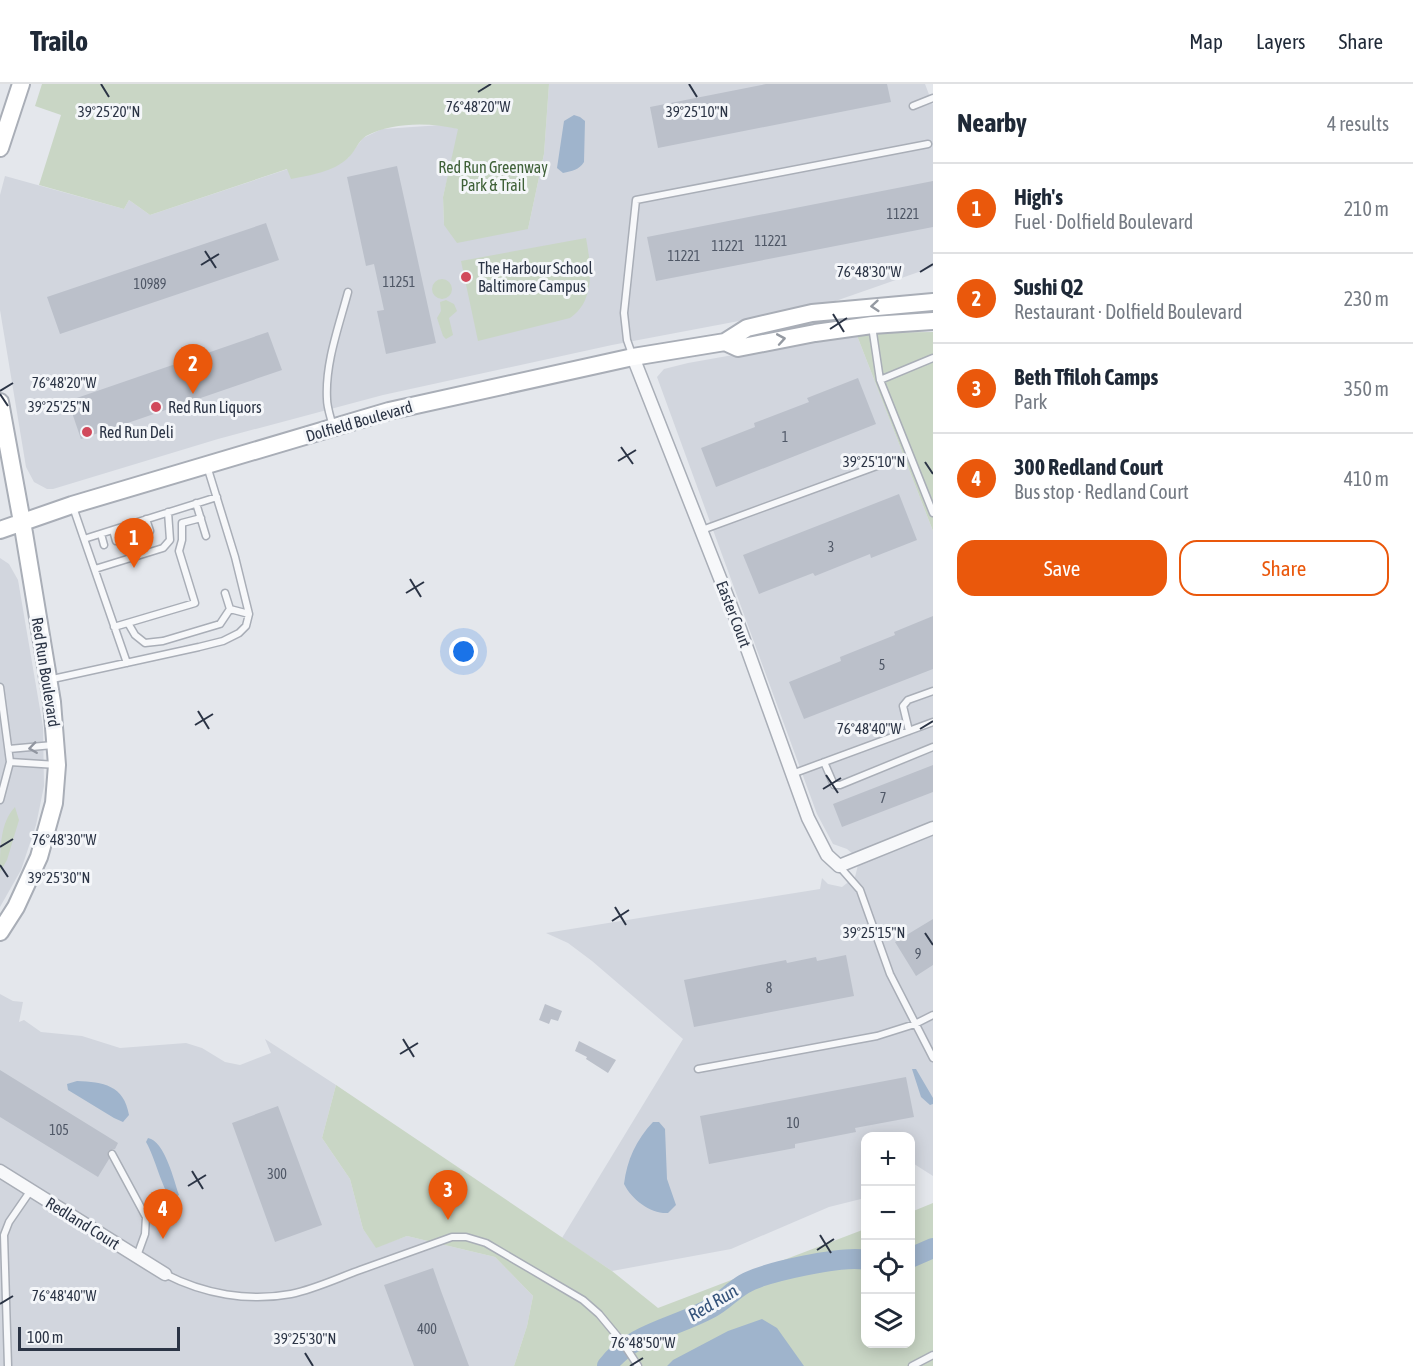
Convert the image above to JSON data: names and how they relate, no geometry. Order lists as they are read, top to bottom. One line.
{"streets":{"main road":["Dolfield Boulevard","Red Run Boulevard"],"street":["Easter Court","Redland Court"]},"crossings":[["Dolfield Boulevard","Easter Court"],["Dolfield Boulevard","Red Run Boulevard"]],"water":["Red Run"],"parks":["Red Run Greenway Park & Trail"],"places":["The Harbour School Baltimore Campus","Red Run Liquors","Red Run Deli"],"house_numbers":["11221","11221","11221","11221","11251","10989","1","3","5","7","9","8","10","105","300","400"],"scale_bar":"100 m","page":{"header":"Trailo","nav":["Map","Layers","Share"],"heading":["Nearby","4 results"],"list":[{"mark":"1","name":"High's","note":"Fuel · Dolfield Boulevard","value":"210 m"},{"mark":"2","name":"Sushi Q2","note":"Restaurant · Dolfield Boulevard","value":"230 m"},{"mark":"3","name":"Beth Tfiloh Camps","note":"Park","value":"350 m"},{"mark":"4","name":"300 Redland Court","note":"Bus stop · Redland Court","value":"410 m"}],"pins":["2","1","3","4"],"buttons":["Save","Share"],"map_buttons":["+","−"],"scale":"100 m"},"coordinates":["76°48'20\"W","39°25'20\"N","39°25'10\"N","76°48'30\"W","39°25'25\"N","76°48'40\"W","39°25'30\"N","39°25'15\"N","76°48'50\"W"]}
